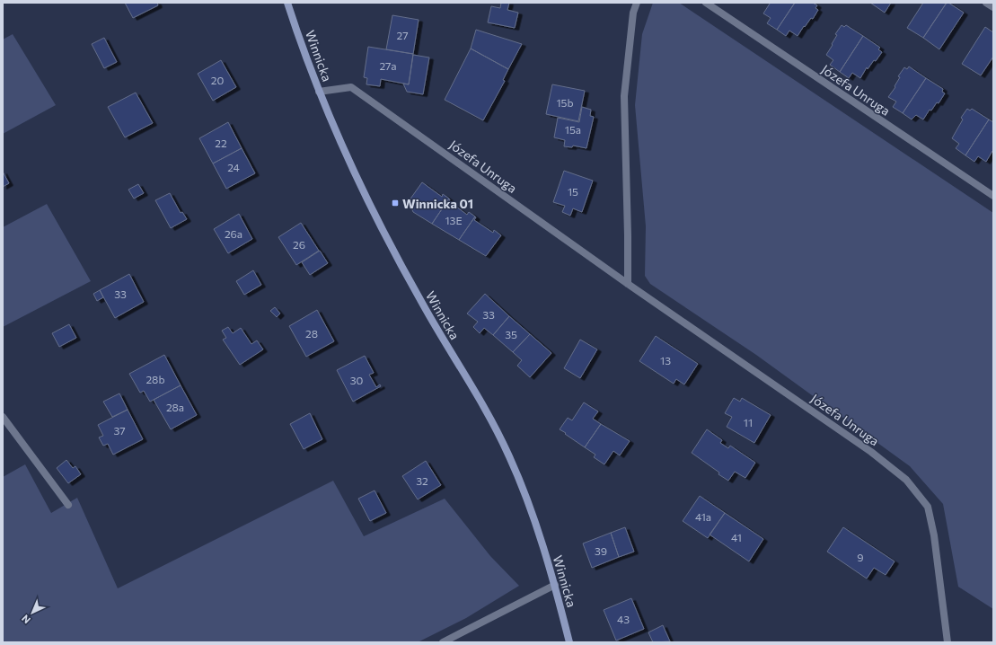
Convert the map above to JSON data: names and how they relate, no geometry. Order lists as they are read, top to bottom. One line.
{"streets":{"street":["Winnicka","Józefa Unruga"]},"crossings":[["Winnicka","Józefa Unruga"]],"places":{"transit":["Winnicka 01"]},"house_numbers":["27","27a","20","15b","15a","22","24","15","13E","26a","26","33","33","28","35","13","28b","30","28a","11","37","32","41a","41","39","9","43"],"north":"bottom left"}
